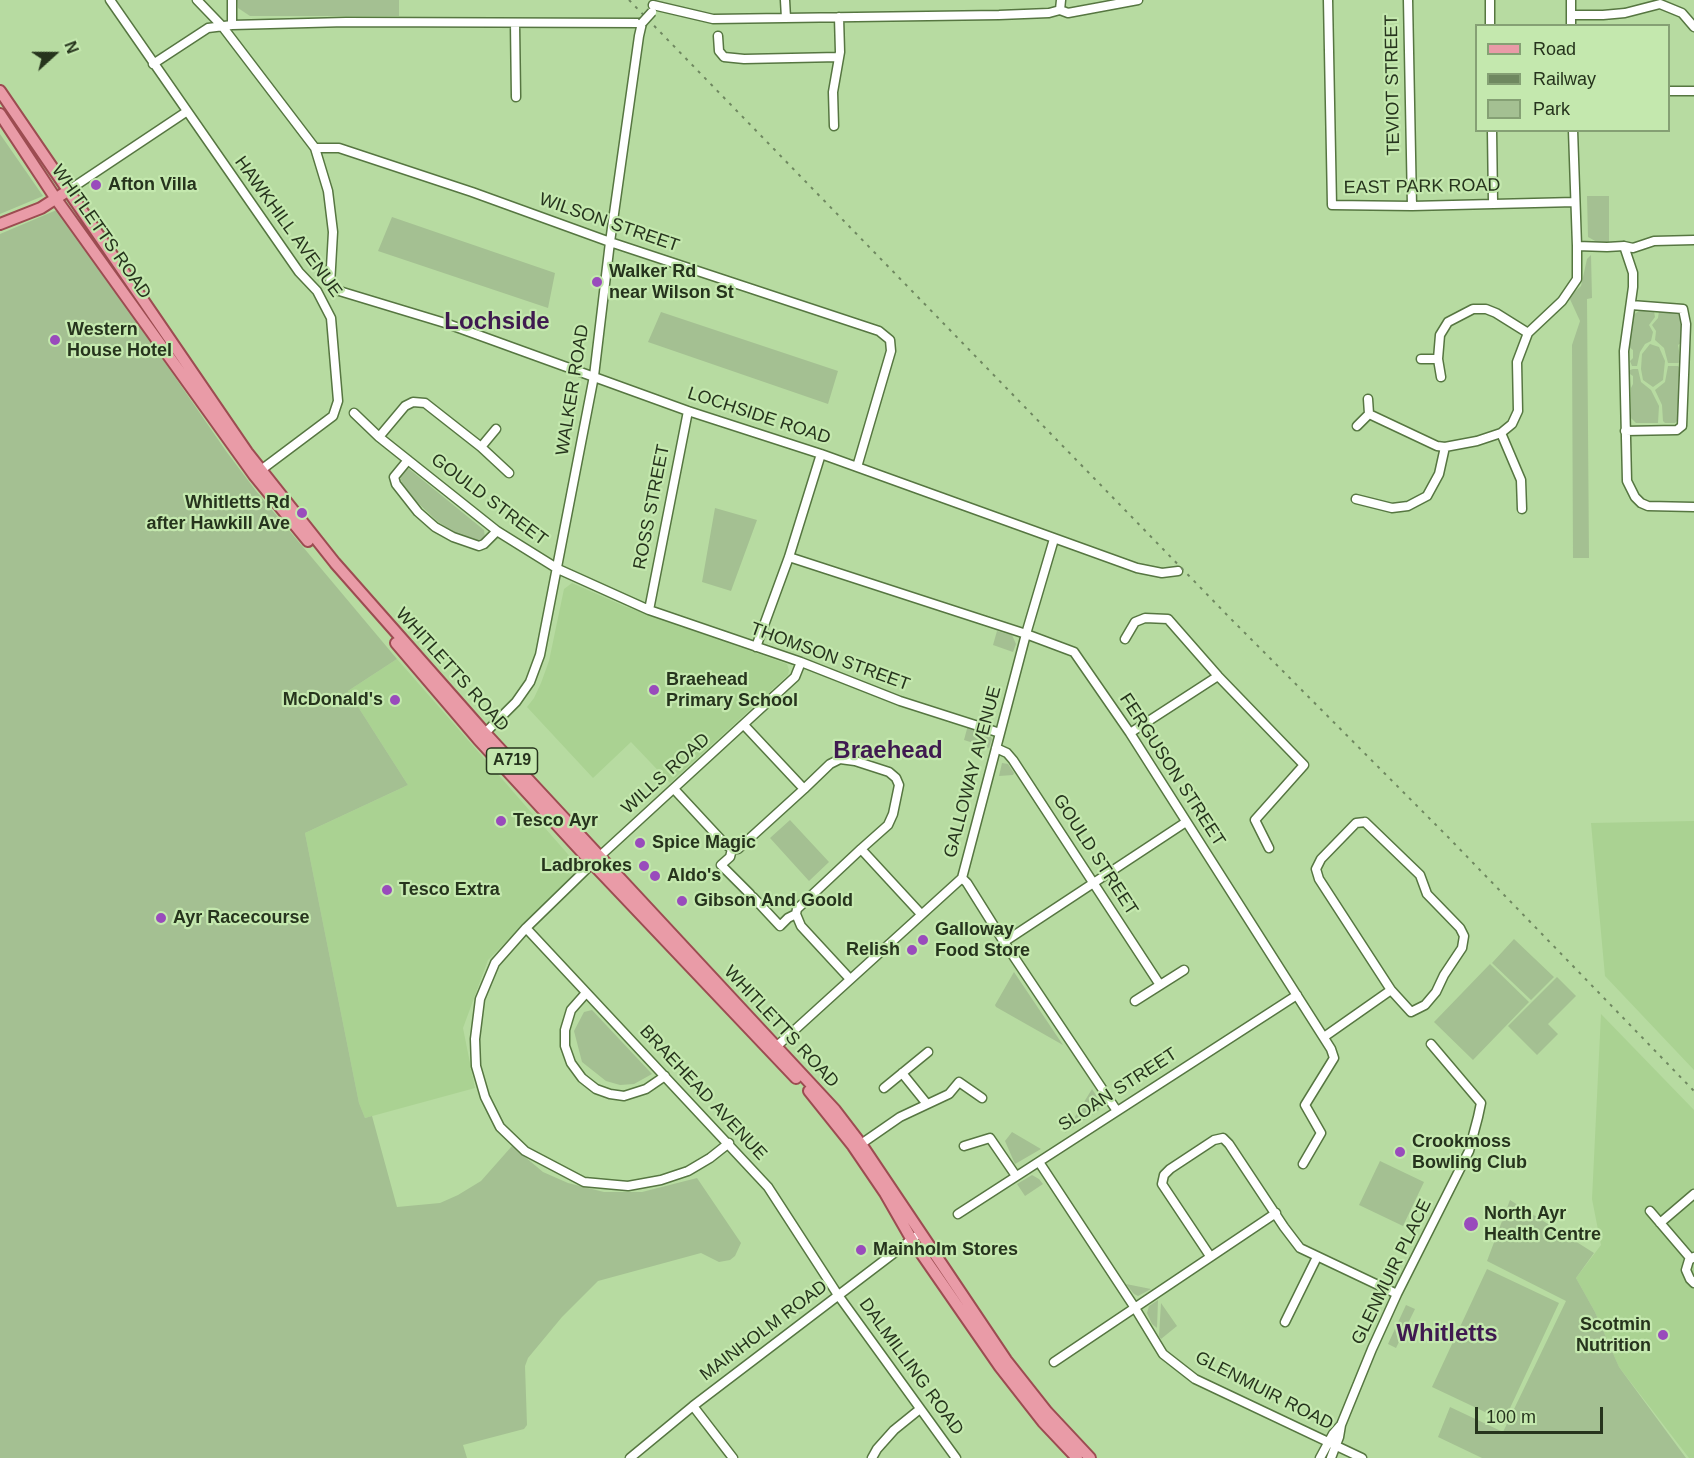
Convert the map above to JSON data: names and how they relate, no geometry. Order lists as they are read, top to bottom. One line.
{"streets":{"main road":["WHITLETTS ROAD","A719"],"street":["TEVIOT STREET","EAST PARK ROAD","WILSON STREET","HAWKHILL AVENUE","WALKER ROAD","LOCHSIDE ROAD","GOULD STREET","ROSS STREET","THOMSON STREET","FERGUSON STREET","GALLOWAY AVENUE","WILLS ROAD","SLOAN STREET","BRAEHEAD AVENUE","GLENMUIR PLACE","MAINHOLM ROAD","DALMILLING ROAD","GLENMUIR ROAD"]},"crossings":[["TEVIOT STREET","EAST PARK ROAD"],["WILSON STREET","WALKER ROAD"],["WILSON STREET","LOCHSIDE ROAD"],["HAWKHILL AVENUE","WHITLETTS ROAD"],["WHITLETTS ROAD","WALKER ROAD"],["WHITLETTS ROAD","A719"],["WHITLETTS ROAD","GALLOWAY AVENUE"],["WHITLETTS ROAD","WILLS ROAD"],["WHITLETTS ROAD","MAINHOLM ROAD"],["WALKER ROAD","LOCHSIDE ROAD"],["WALKER ROAD","GOULD STREET"],["LOCHSIDE ROAD","ROSS STREET"],["LOCHSIDE ROAD","GALLOWAY AVENUE"],["GOULD STREET","ROSS STREET"],["GOULD STREET","THOMSON STREET"],["GOULD STREET","GALLOWAY AVENUE"],["ROSS STREET","THOMSON STREET"],["THOMSON STREET","GALLOWAY AVENUE"],["THOMSON STREET","WILLS ROAD"],["FERGUSON STREET","GALLOWAY AVENUE"],["FERGUSON STREET","SLOAN STREET"],["WILLS ROAD","BRAEHEAD AVENUE"],["SLOAN STREET","GLENMUIR ROAD"],["BRAEHEAD AVENUE","MAINHOLM ROAD"],["BRAEHEAD AVENUE","DALMILLING ROAD"],["GLENMUIR PLACE","GLENMUIR ROAD"],["MAINHOLM ROAD","DALMILLING ROAD"]],"districts":["Lochside","Braehead","Whitletts"],"places":["Afton Villa","Walker Rd near Wilson St","Western House Hotel","Whitletts Rd after Hawkill Ave","Braehead Primary School","McDonald's","Tesco Ayr","Spice Magic","Ladbrokes","Aldo's","Tesco Extra","Gibson And Goold","Ayr Racecourse","Galloway Food Store","Relish","Crookmoss Bowling Club","North Ayr Health Centre","Mainholm Stores","Scotmin Nutrition"],"legend":["Road","Railway","Park"],"scale_bar":"100 m","north":"right"}
